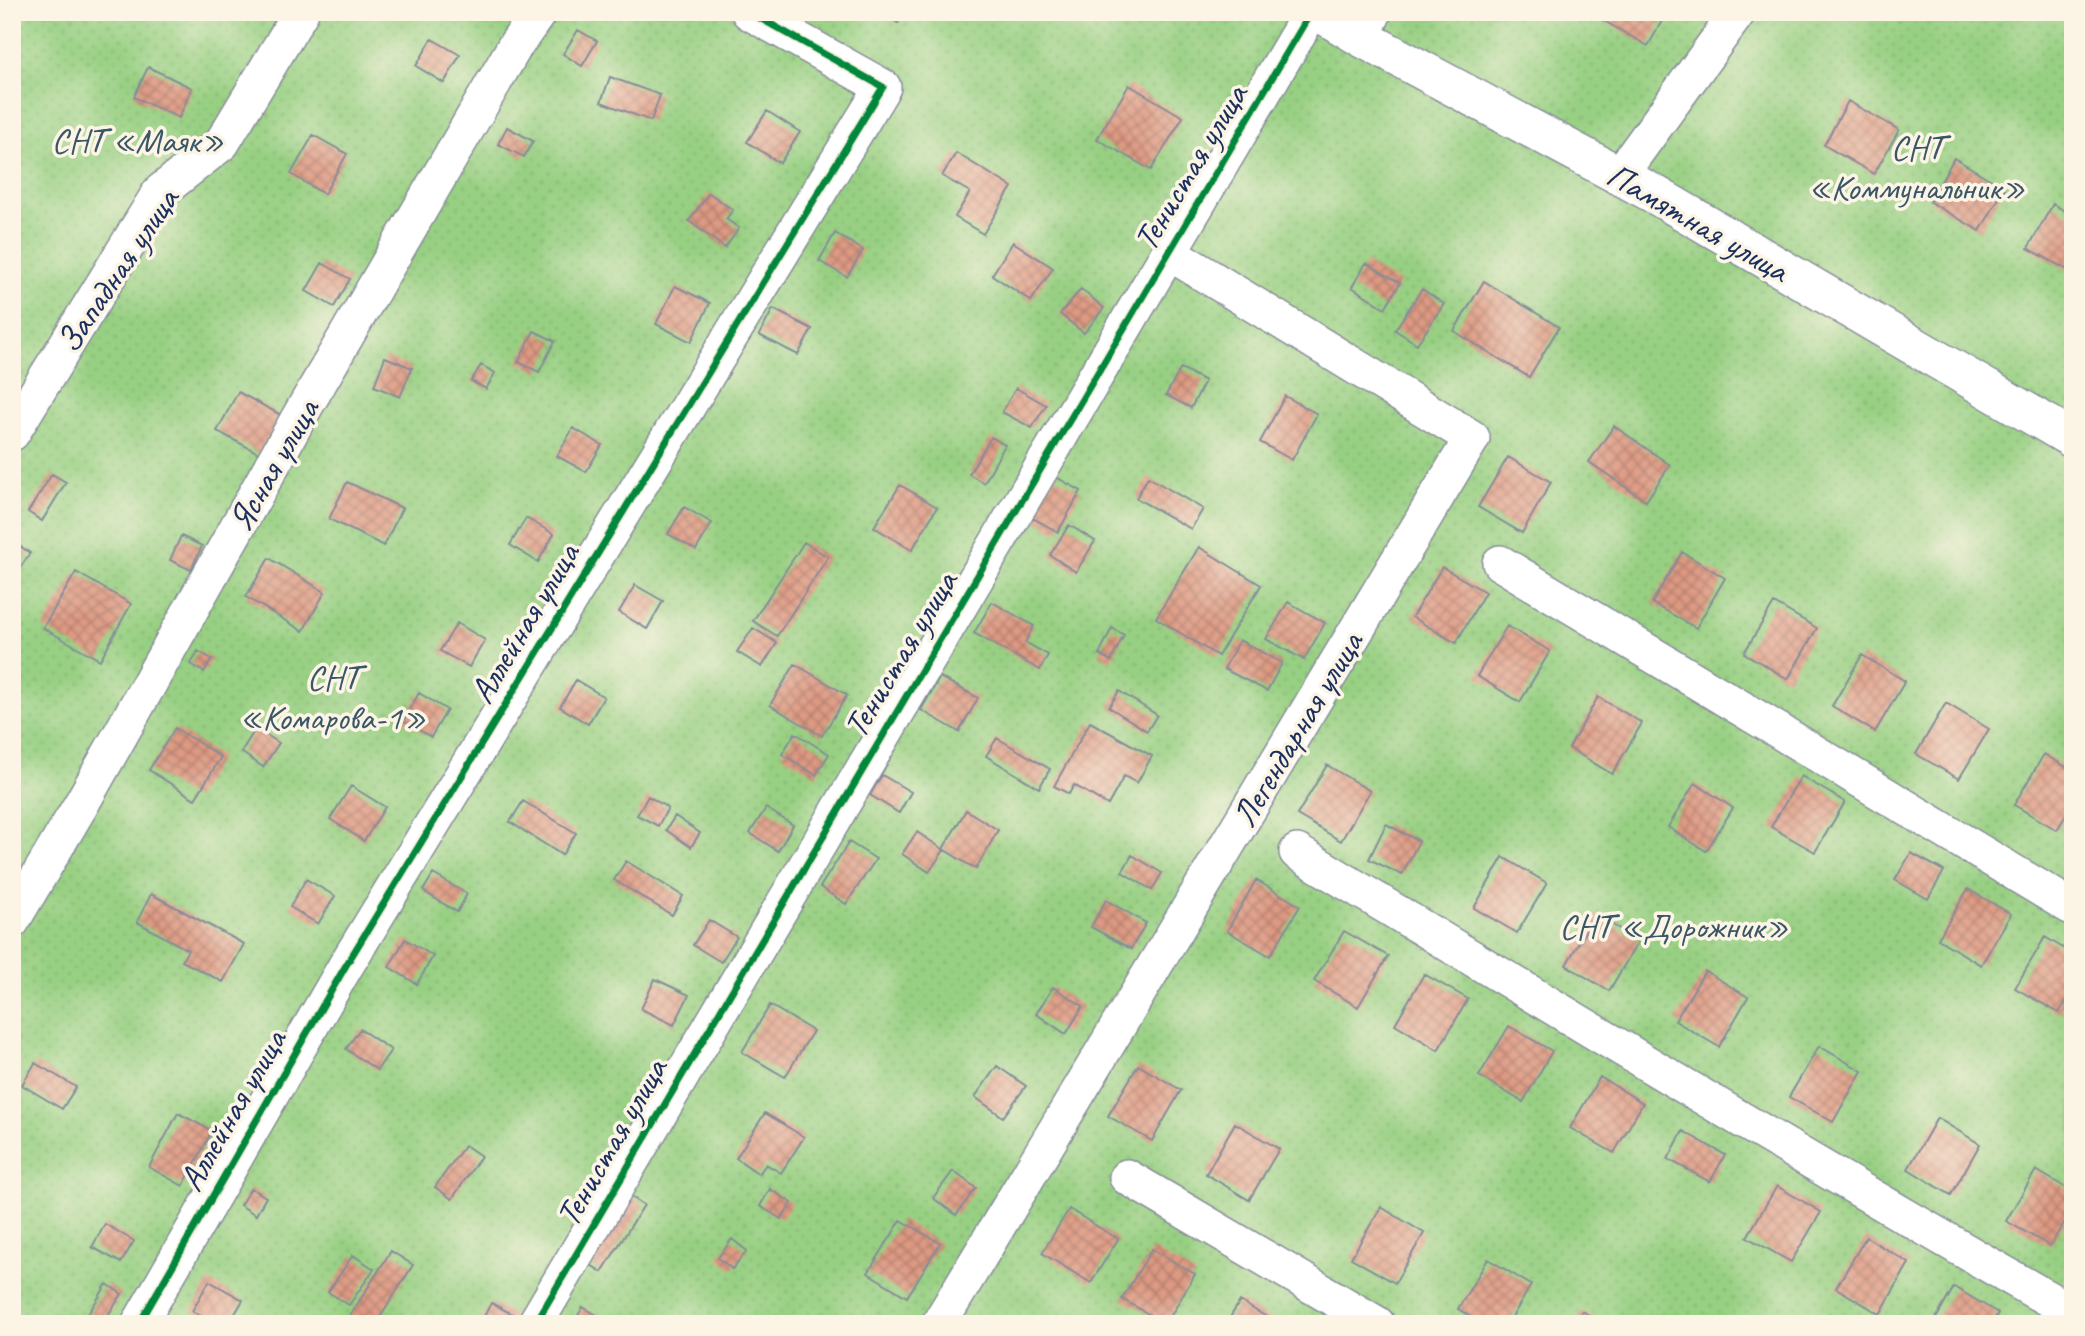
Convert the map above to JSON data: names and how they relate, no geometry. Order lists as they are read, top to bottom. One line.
{"streets":{"street":["Тенистая улица","Памятная улица","Западная улица","Ясная улица","Аллейная улица","Легендарная улица"]},"crossings":[["Тенистая улица","Легендарная улица"]],"parks":["СНТ «Маяк»","СНТ «Коммунальник»","СНТ «Комарова-1»","СНТ «Дорожник»"]}
